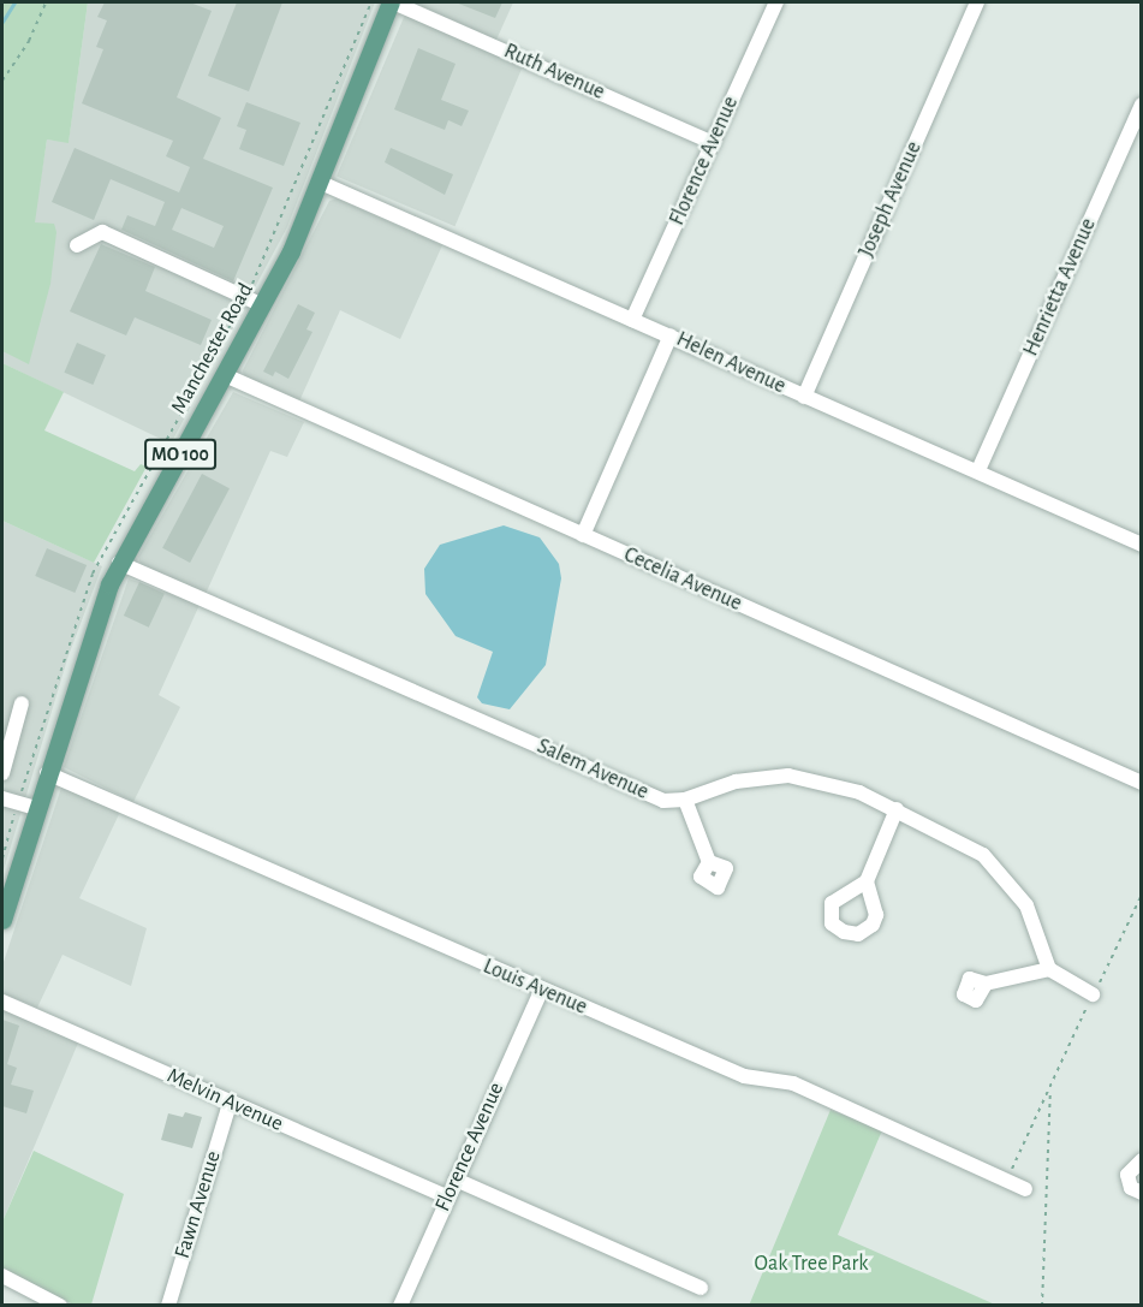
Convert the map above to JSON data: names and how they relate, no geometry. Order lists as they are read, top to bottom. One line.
{"streets":{"main road":["Manchester Road","MO 100"],"street":["Ruth Avenue","Florence Avenue","Joseph Avenue","Henrietta Avenue","Helen Avenue","Cecelia Avenue","Salem Avenue","Louis Avenue","Melvin Avenue","Fawn Avenue"]},"crossings":[["Ruth Avenue","Florence Avenue"],["Ruth Avenue","Manchester Road"],["Florence Avenue","Helen Avenue"],["Florence Avenue","Louis Avenue"],["Florence Avenue","Melvin Avenue"],["Joseph Avenue","Helen Avenue"],["Henrietta Avenue","Helen Avenue"],["Manchester Road","Helen Avenue"],["Manchester Road","Cecelia Avenue"],["Manchester Road","Salem Avenue"],["Manchester Road","Louis Avenue"],["Melvin Avenue","Fawn Avenue"]],"parks":["Oak Tree Park"]}
